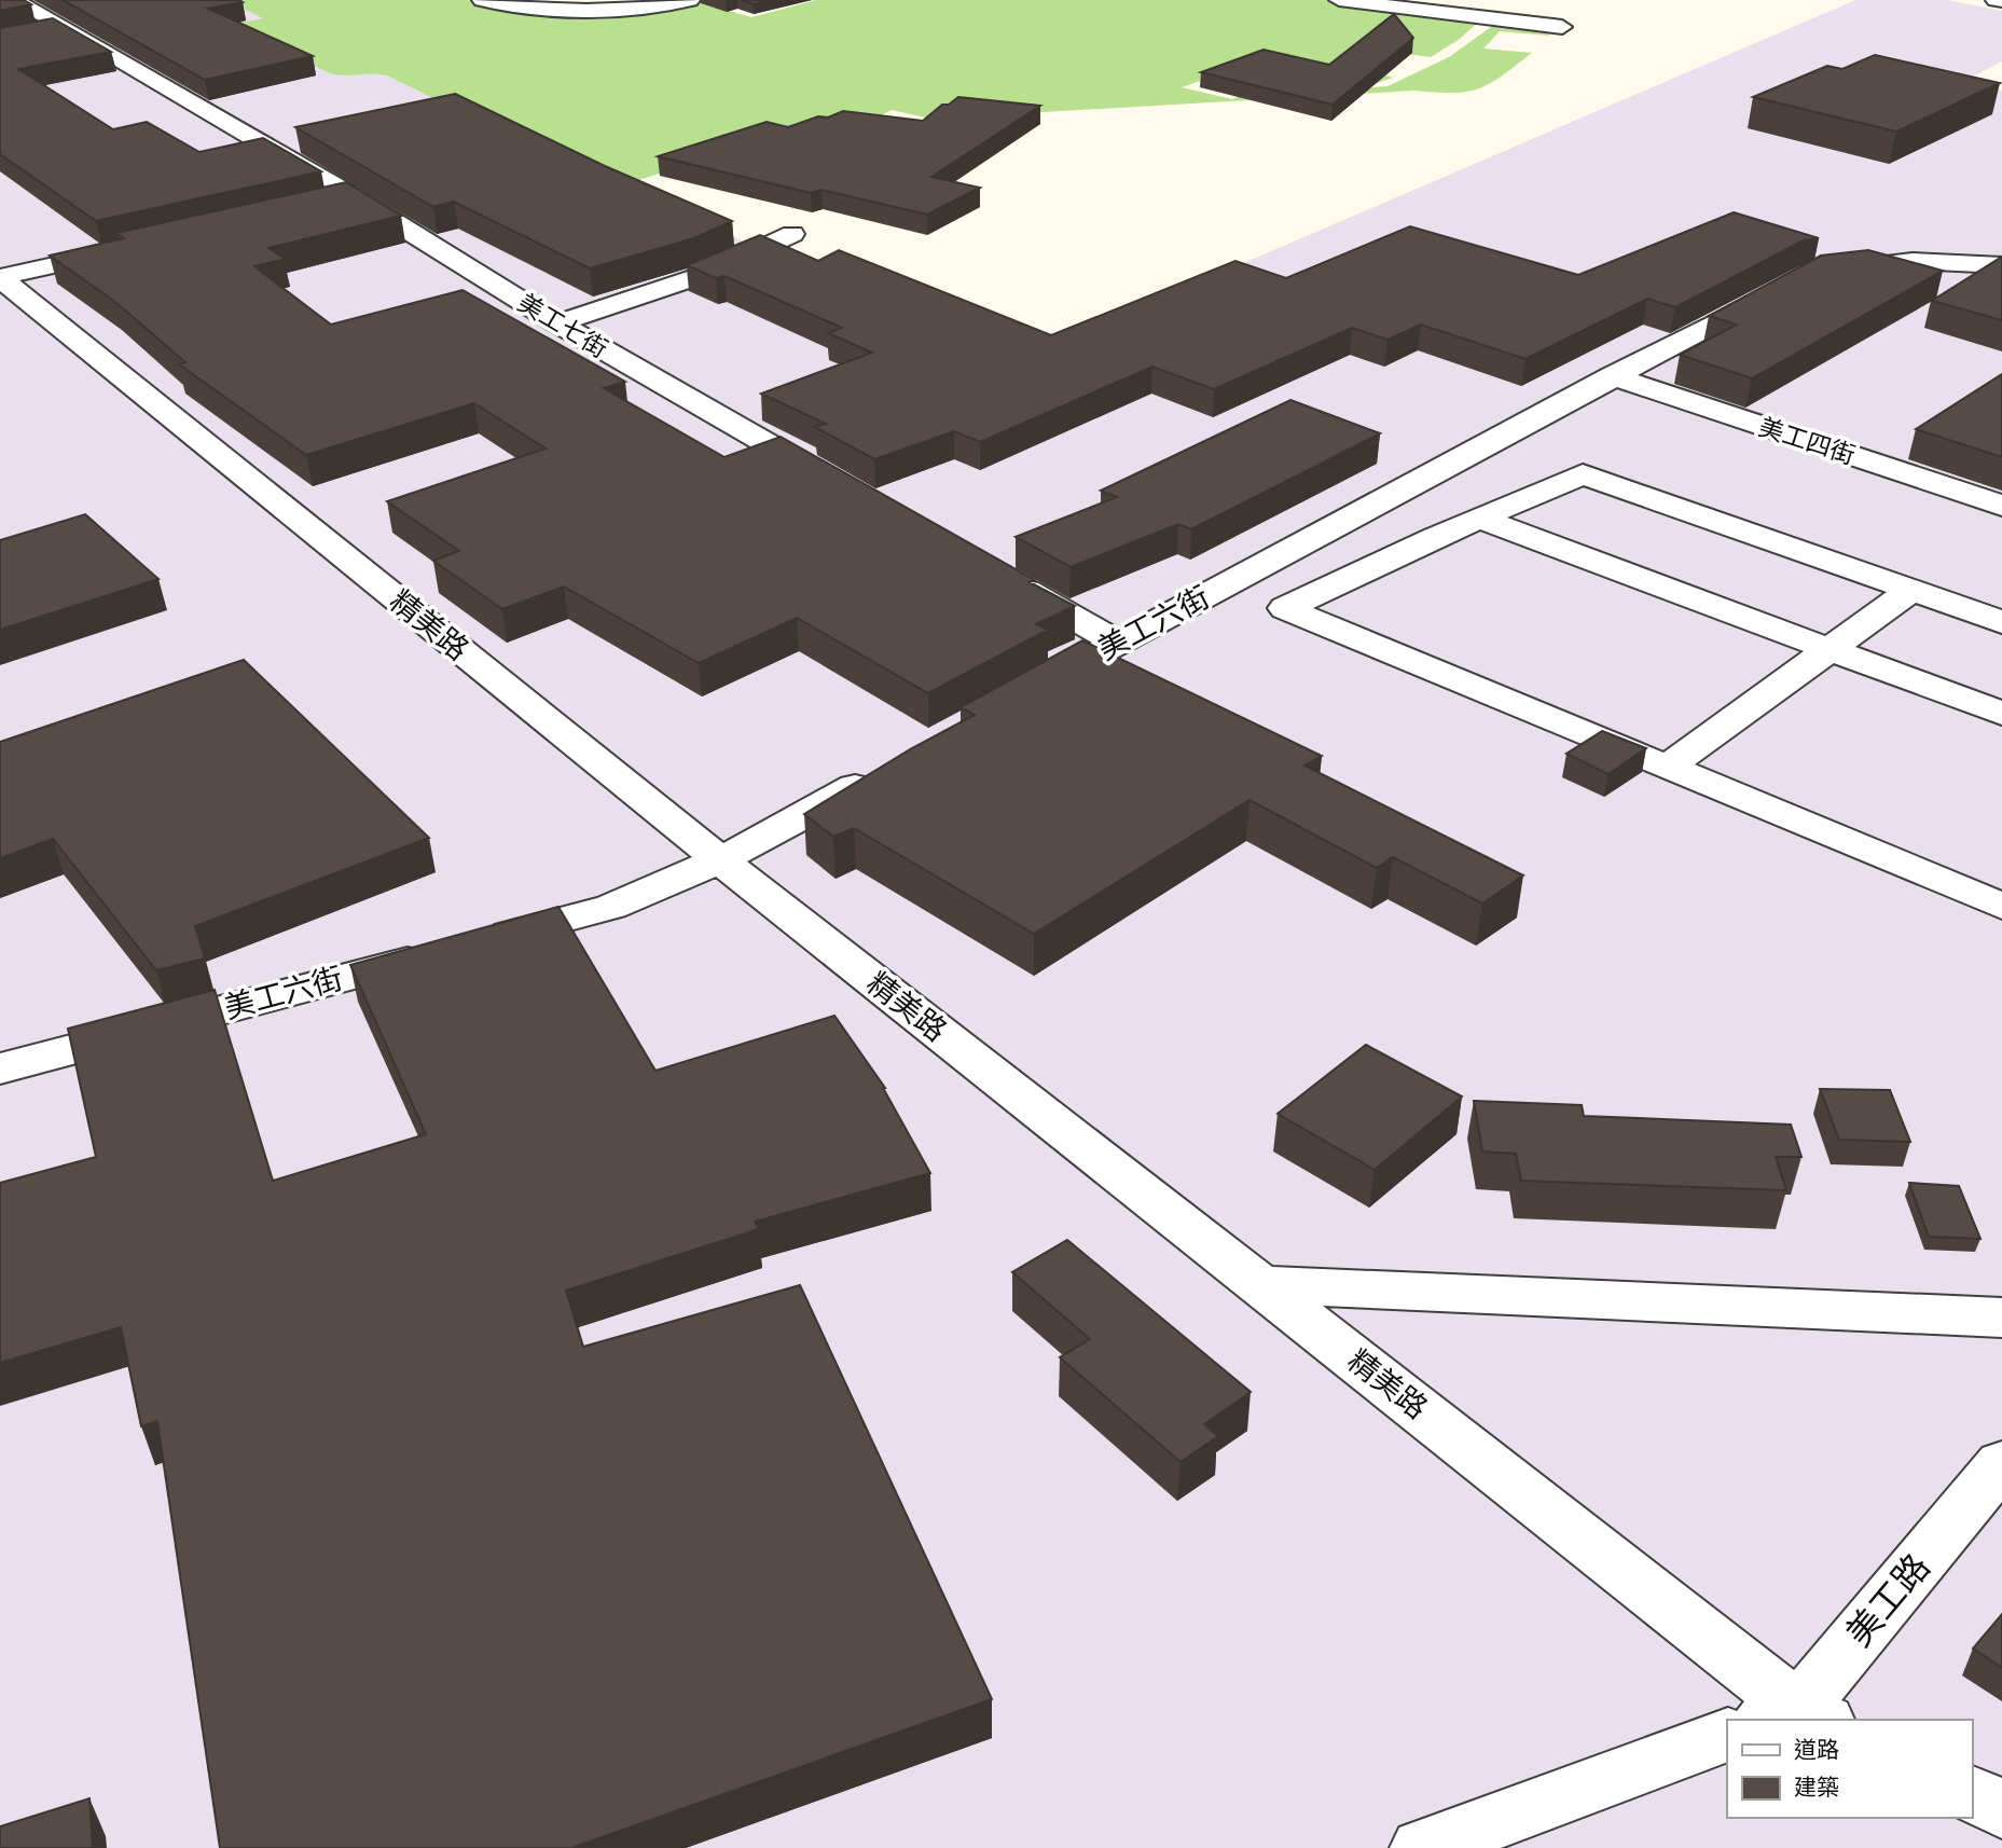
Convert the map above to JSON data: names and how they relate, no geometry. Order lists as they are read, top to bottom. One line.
{"streets":{"street":["美工七街","美工四街","美工六街","精美路","美工路"]},"crossings":[["美工四街","美工六街"],["精美路","美工路"]],"legend":["道路","建築"]}
